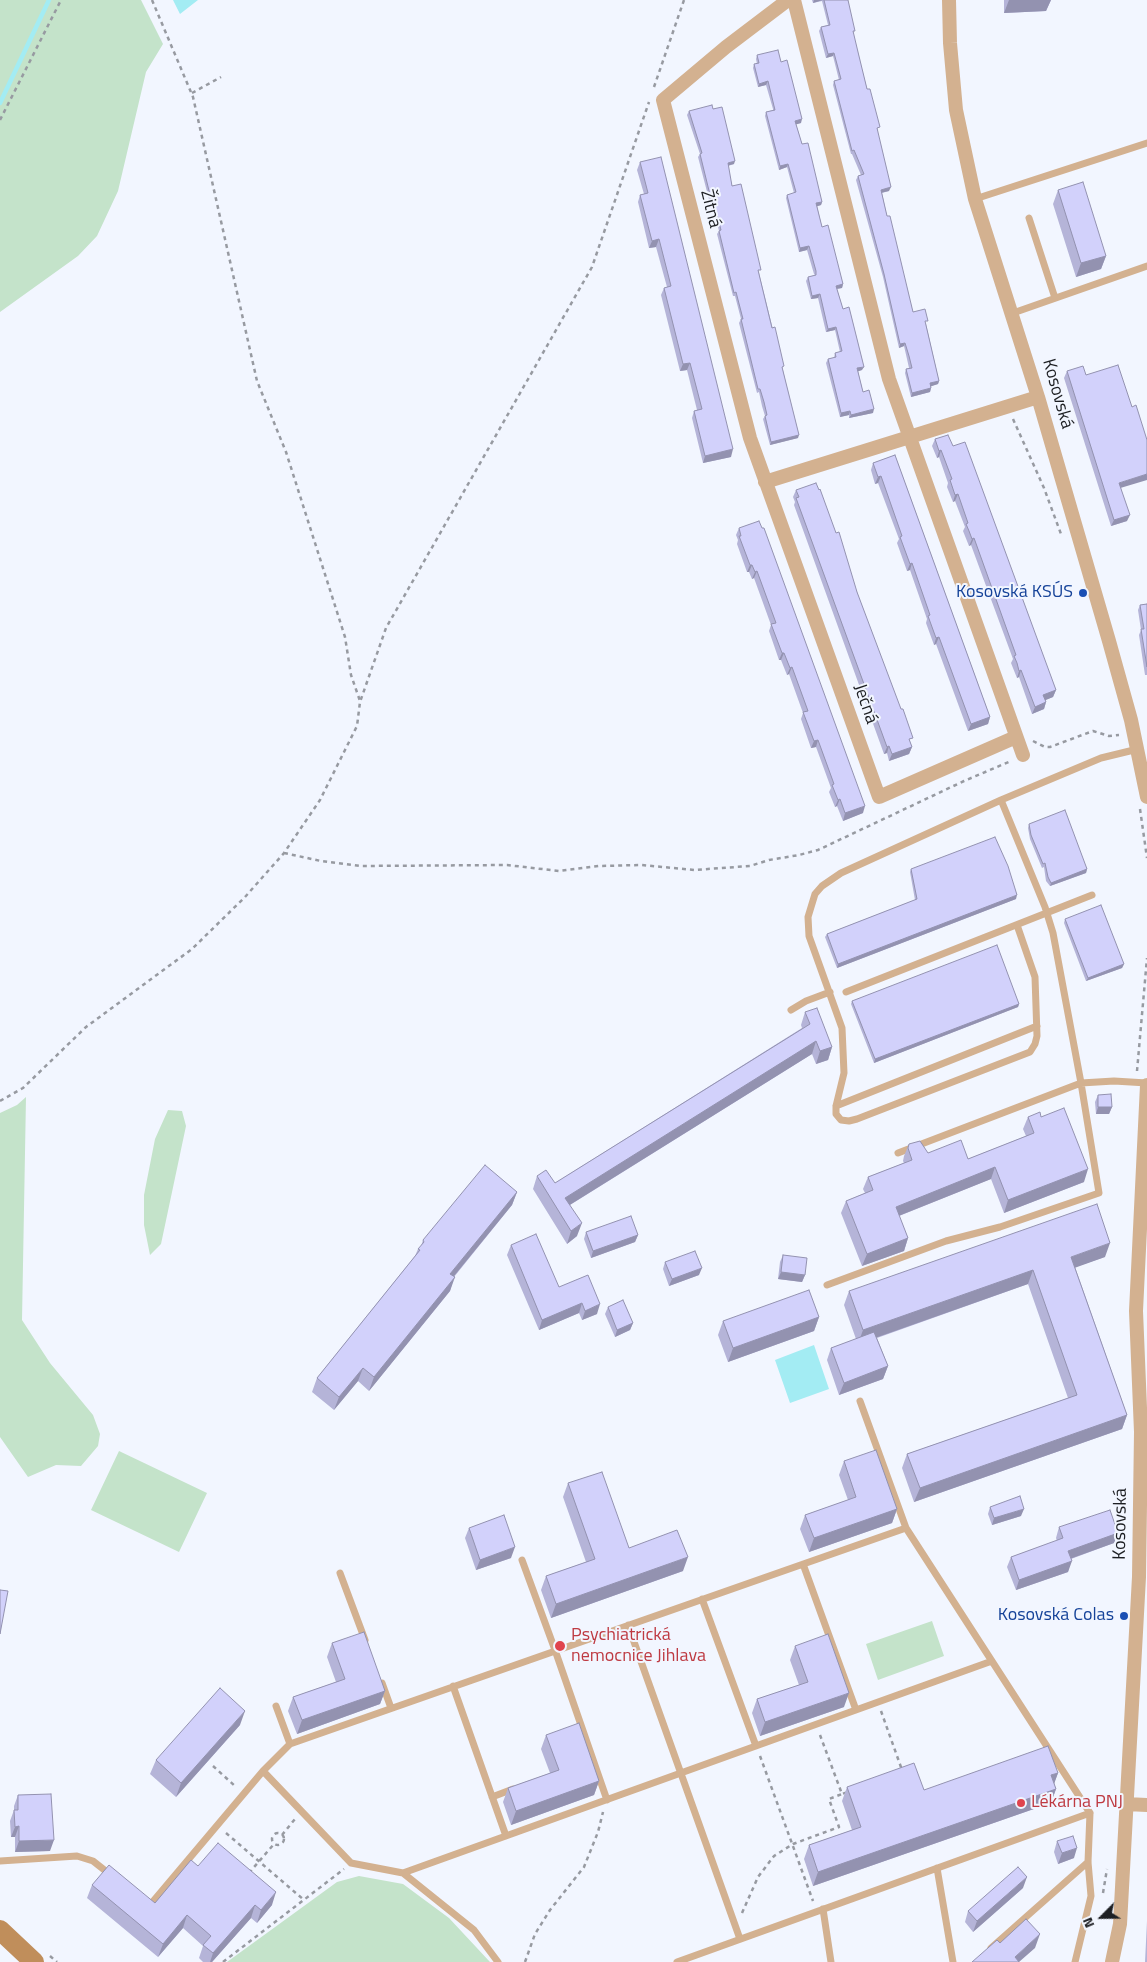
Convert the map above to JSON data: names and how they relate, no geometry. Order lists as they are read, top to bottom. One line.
{"streets":{"street":["Žitná","Kosovská","Ječná"]},"crossings":[["Žitná","Ječná"]],"places":["Kosovská KSÚS","Kosovská Colas","Psychiatrická nemocnice Jihlava","Lékárna PNJ"],"north":"bottom left"}
